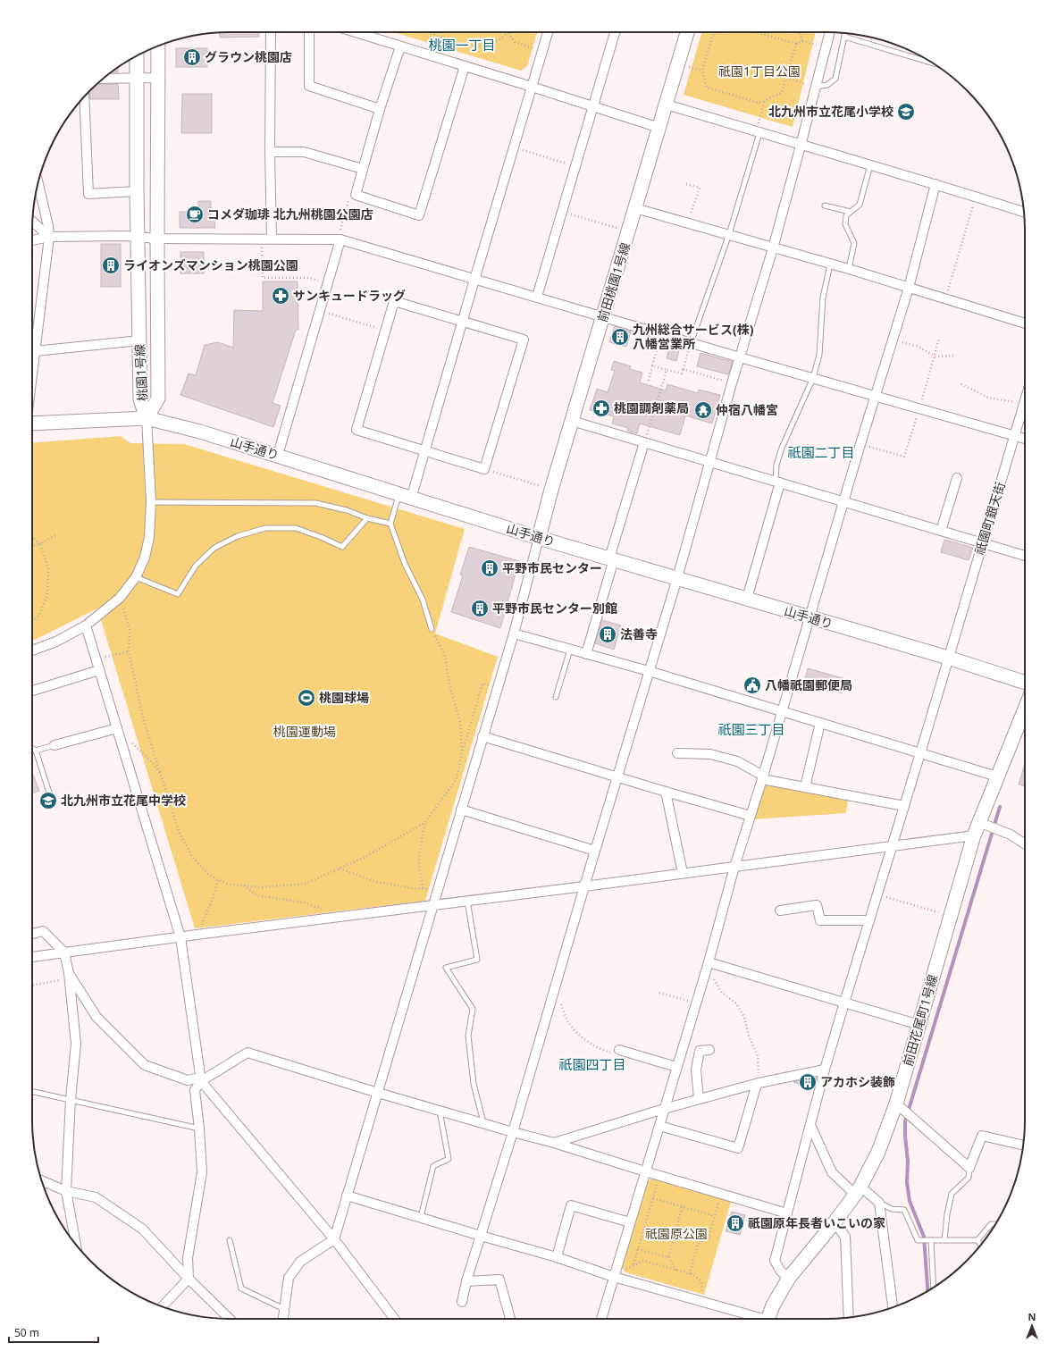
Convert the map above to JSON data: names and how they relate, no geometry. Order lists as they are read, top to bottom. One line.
{"streets":{"street":["前田桃園1号線","桃園1号線","山手通り","祇園町銀天街","前田花尾町1号線"]},"crossings":[["前田桃園1号線","山手通り"],["桃園1号線","山手通り"],["山手通り","祇園町銀天街"],["祇園町銀天街","前田花尾町1号線"]],"districts":["桃園一丁目","祇園二丁目","祇園三丁目","祇園四丁目"],"parks":["祇園1丁目公園","桃園運動場","祇園原公園"],"places":{"building":["グラウン桃園店","ライオンズマンション桃園公園","九州総合サービス(株) 八幡営業所","平野市民センター","平野市民センター別館","法善寺","アカホシ装飾","祇園原年長者いこいの家"],"school or university":["北九州市立花尾小学校","北九州市立花尾中学校"],"cafe":["コメダ珈琲 北九州桃園公園店"],"pharmacy":["サンキュードラッグ","桃園調剤薬局"],"temple":["仲宿八幡宮"],"public building":["八幡祇園郵便局"],"sports":["桃園球場"]},"scale_bar":"50 m","north":"top"}
